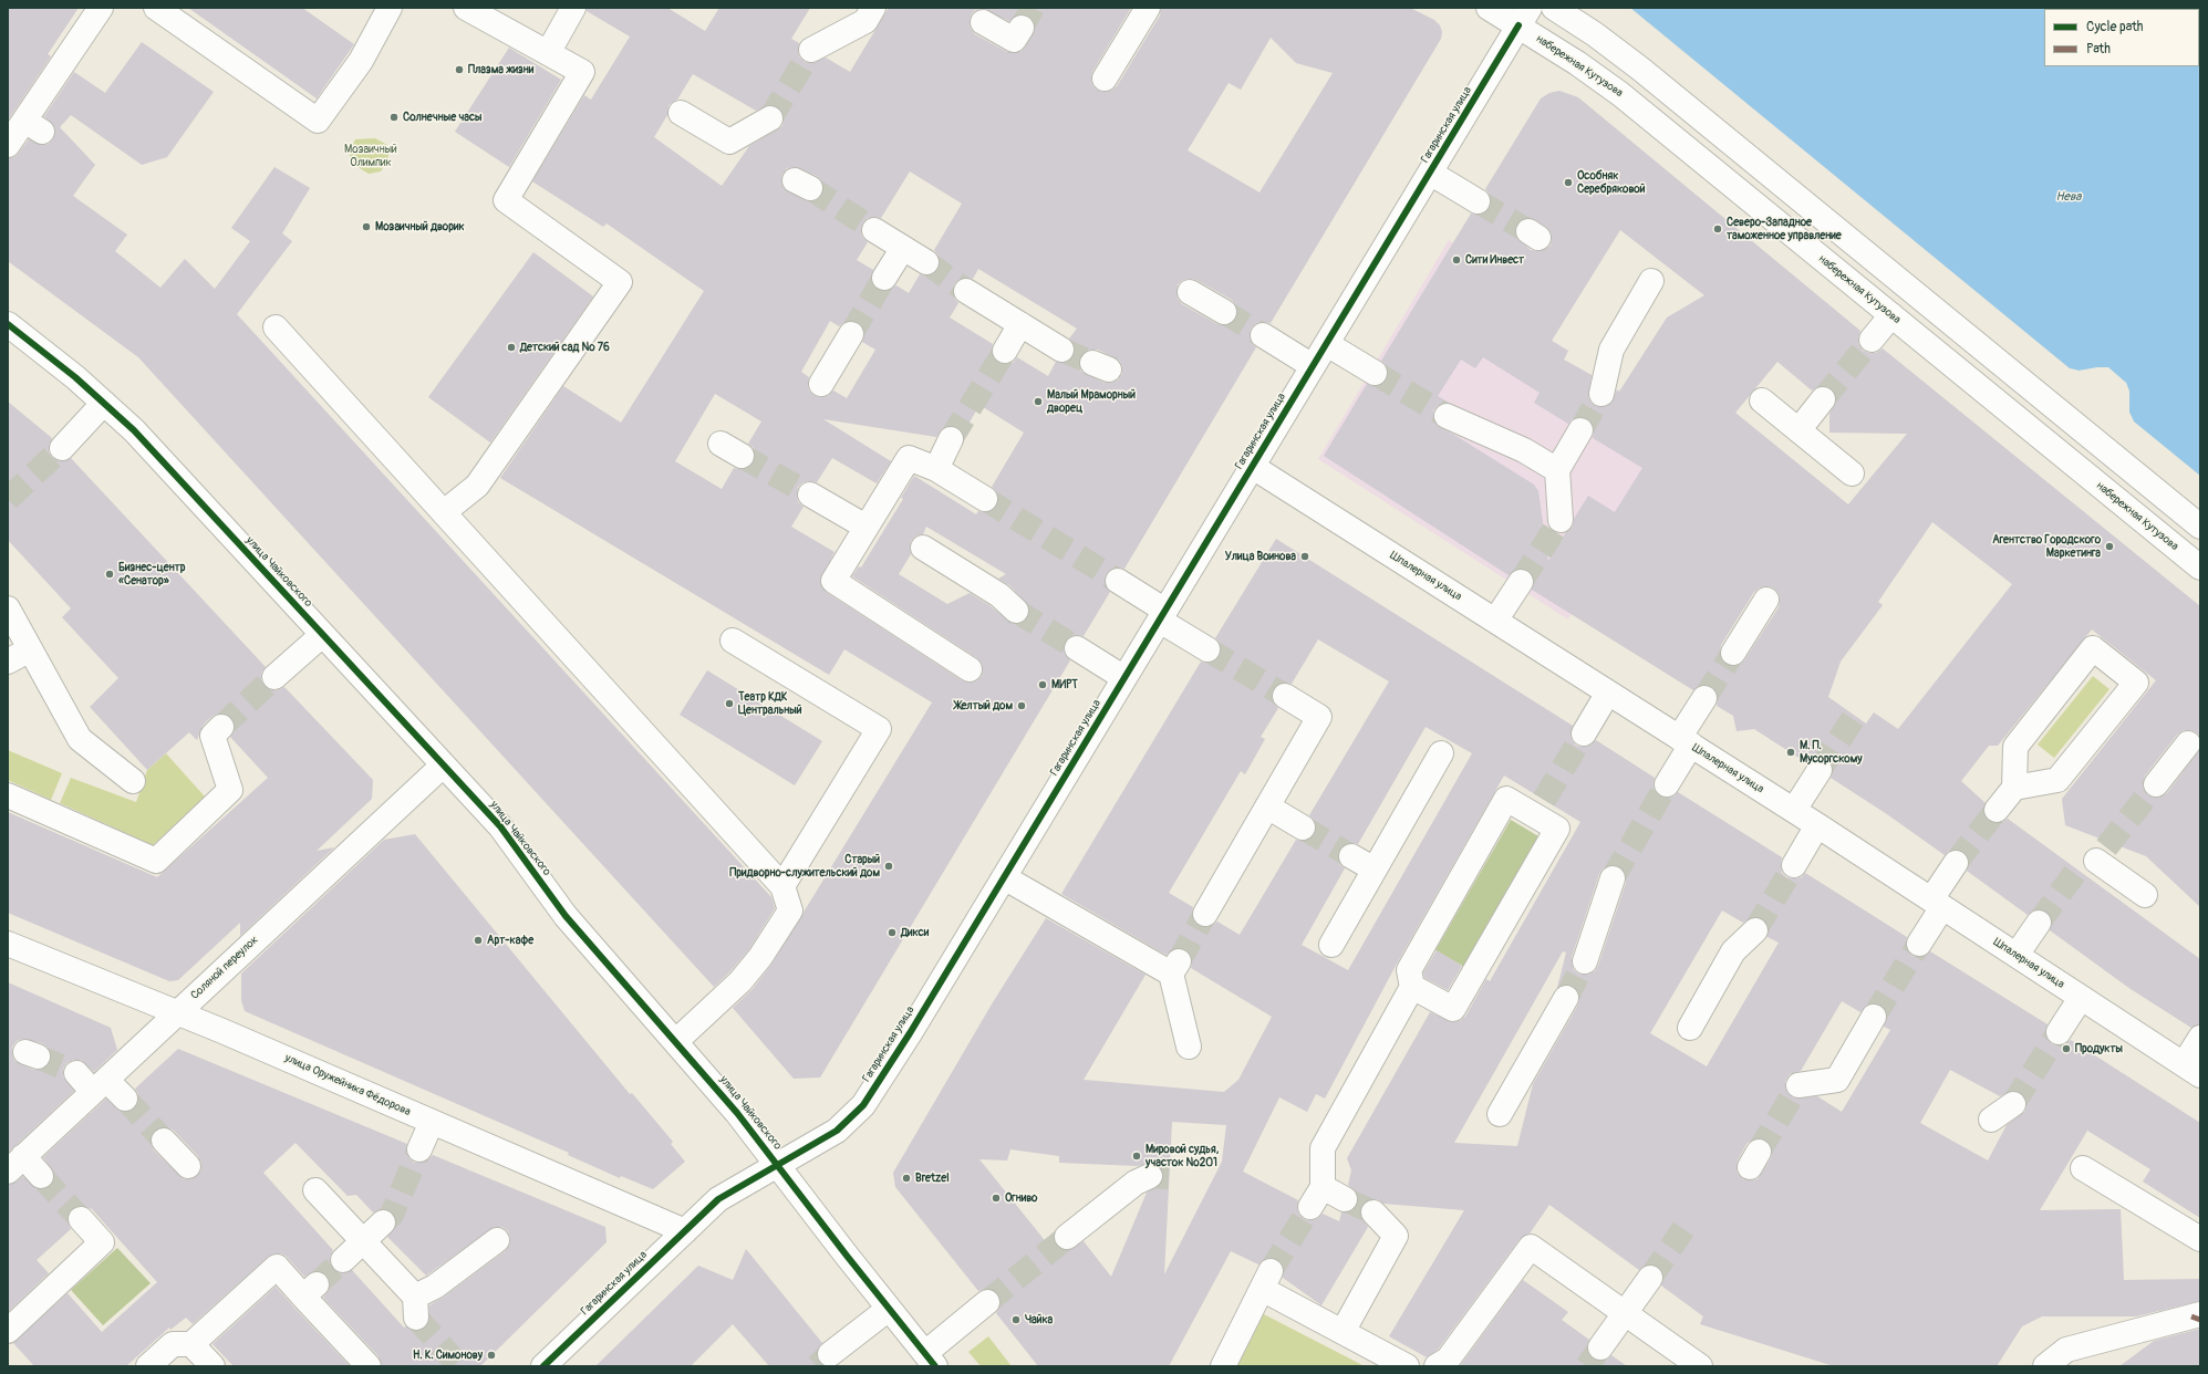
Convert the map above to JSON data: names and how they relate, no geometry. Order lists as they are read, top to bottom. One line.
{"streets":{"street":["набережная Кутузова","Гагаринская улица","улица Чайковского","Шпалерная улица","Соляной переулок","улица Оружейника Фёдорова"]},"crossings":[["набережная Кутузова","Гагаринская улица"],["Гагаринская улица","улица Чайковского"],["Гагаринская улица","Шпалерная улица"],["Гагаринская улица","улица Оружейника Фёдорова"],["улица Чайковского","Соляной переулок"],["Соляной переулок","улица Оружейника Фёдорова"]],"water":["Нева"],"parks":["Мозаичный Олимпик"],"places":["Плазма жизни","Солнечные часы","Особняк Серебряковой","Мозаичный дворик","Северо-Западное таможенное управление","Сити Инвест","Детский сад № 76","Малый Мраморный дворец","Агентство Городского Маркетинга","Улица Воинова","Бизнес-центр «Сенатор»","МИРТ","Театр КДК Центральный","Желтый дом","М. П. Мусоргскому","Старый Придворно-служительский дом","Дикси","Арт-кафе","Продукты","Мировой судья, участок №201","Bretzel","Огниво","Чайка","Н. К. Симонову"],"legend":["Cycle path","Path"]}
